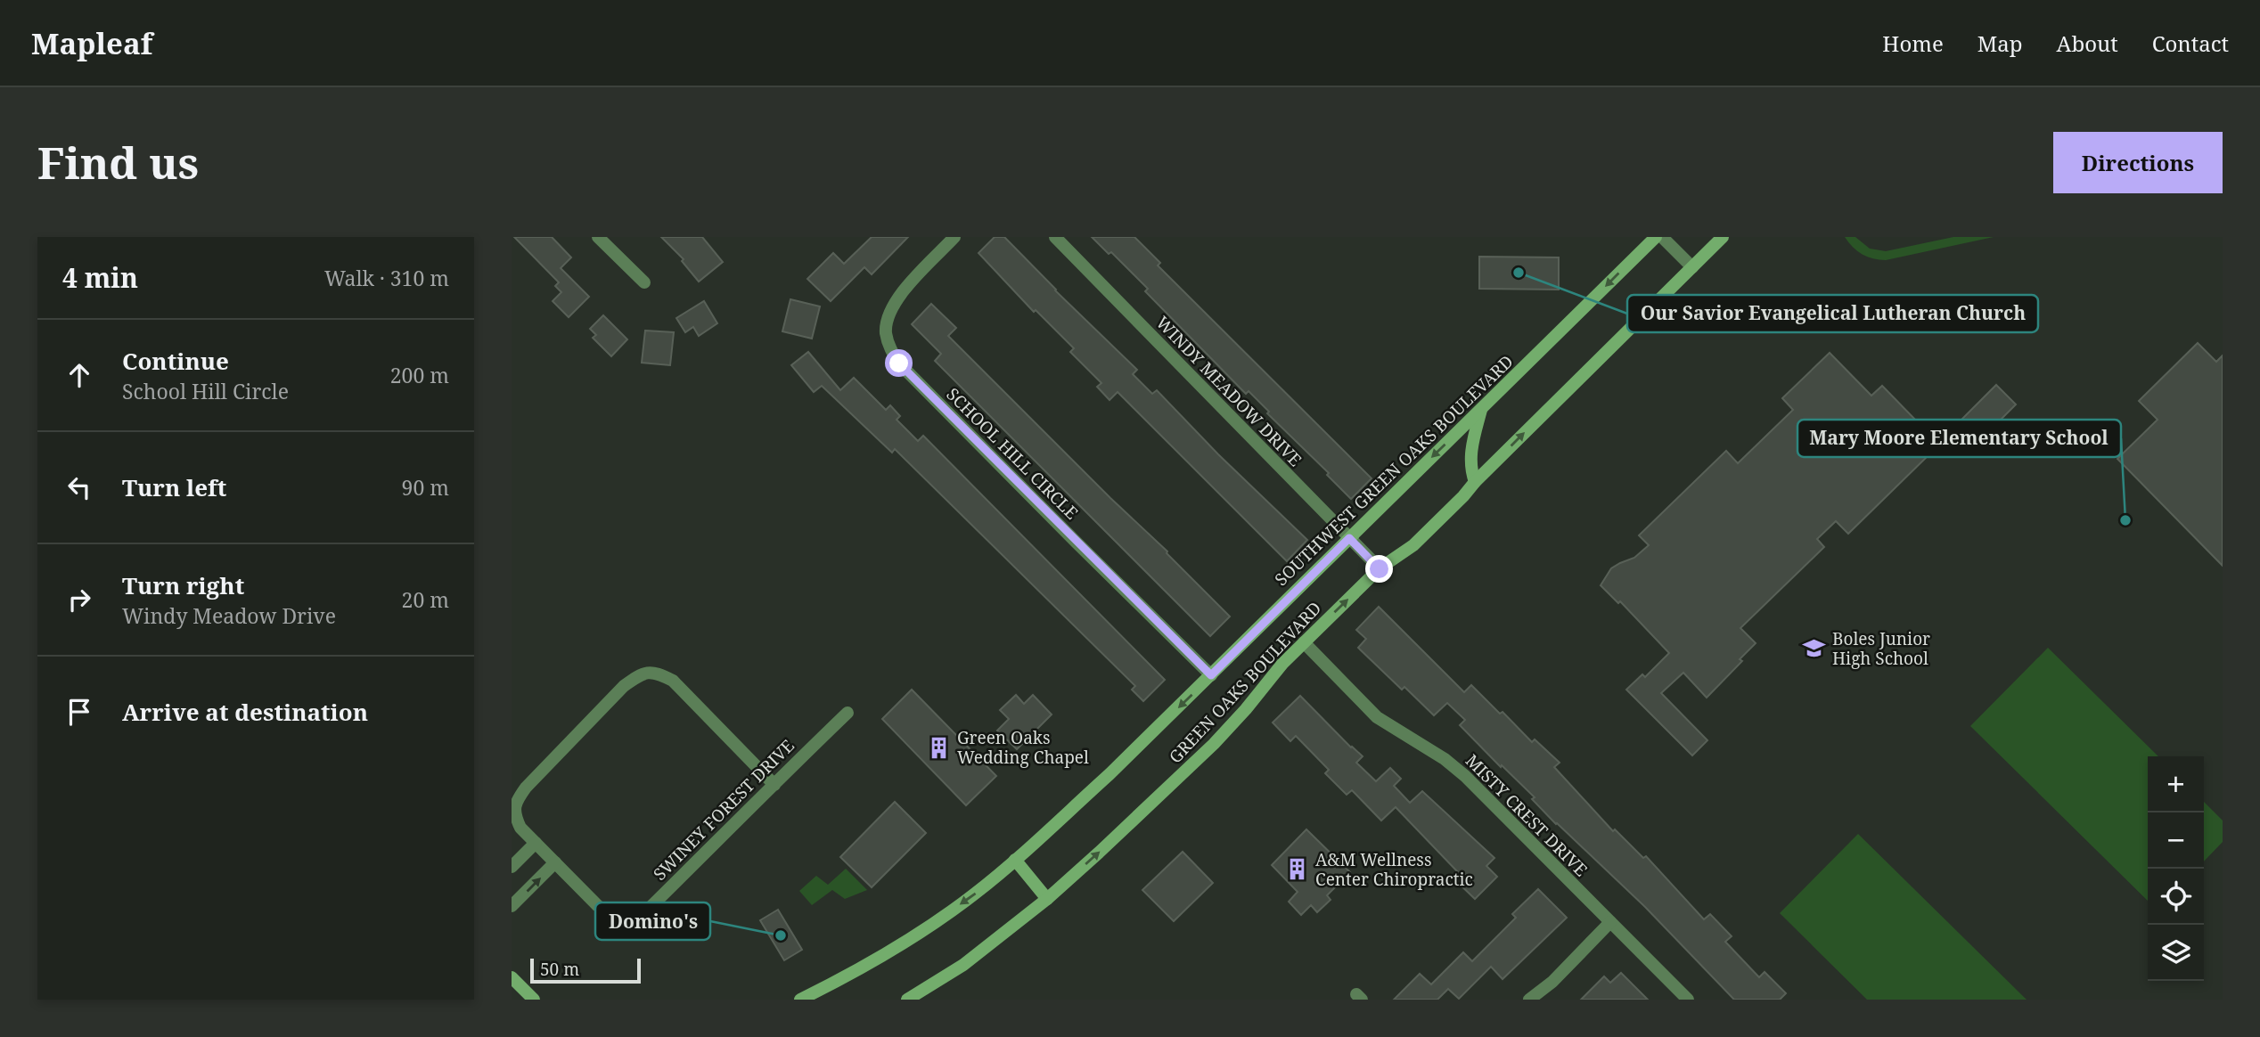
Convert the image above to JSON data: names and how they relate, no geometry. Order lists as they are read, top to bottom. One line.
{"streets":{"main road":["SOUTHWEST GREEN OAKS BOULEVARD","GREEN OAKS BOULEVARD"],"street":["WINDY MEADOW DRIVE","SCHOOL HILL CIRCLE","SWINEY FOREST DRIVE","MISTY CREST DRIVE"]},"crossings":[["WINDY MEADOW DRIVE","SOUTHWEST GREEN OAKS BOULEVARD"],["WINDY MEADOW DRIVE","GREEN OAKS BOULEVARD"],["SCHOOL HILL CIRCLE","SOUTHWEST GREEN OAKS BOULEVARD"],["GREEN OAKS BOULEVARD","MISTY CREST DRIVE"]],"one_way":["SOUTHWEST GREEN OAKS BOULEVARD","GREEN OAKS BOULEVARD"],"places":{"other":["Our Savior Evangelical Lutheran Church","Mary Moore Elementary School","Domino's"],"school or university":["Boles Junior High School"],"building":["Green Oaks Wedding Chapel","A&M Wellness Center Chiropractic"]},"scale_bar":"50 m","page":{"header":"Mapleaf","nav":["Home","Map","About","Contact"],"buttons":"Directions","title":"Find us","heading":["4 min","Walk · 310 m"],"list":[["Continue","School Hill Circle","200 m"],["Turn left","90 m"],["Turn right","Windy Meadow Drive","20 m"],"Arrive at destination"],"map_buttons":["+","−"],"scale":"50 m"}}
